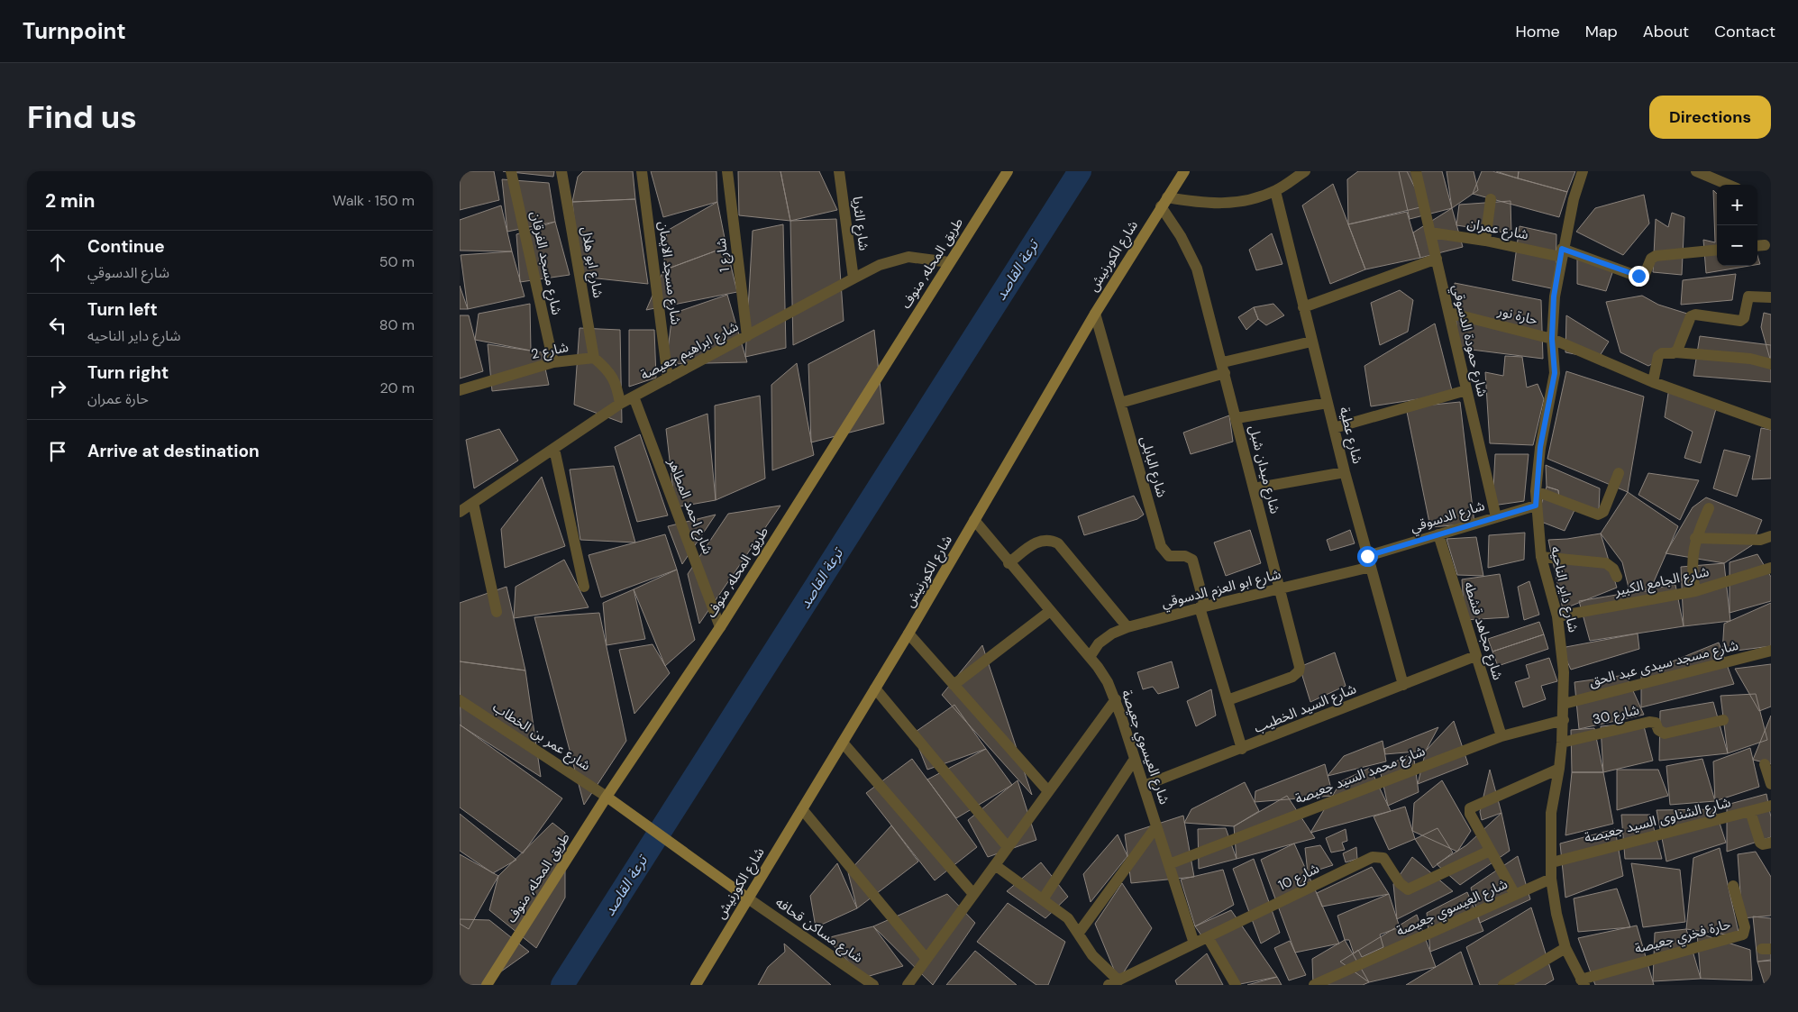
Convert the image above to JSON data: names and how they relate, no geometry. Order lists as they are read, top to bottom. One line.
{"streets":{"main road":["شارع الكورنيش","طريق المحله, منوف"],"street":["شارع الثريا","شارع عمران","شارع 1","شارع ابو هلال","شارع مسجد الفرقان","شارع مسجد الايمان","حارة نور","شارع حمودة الدسوقي","شارع 2","شارع ابراهيم جعيصة","شارع عطية","شارع البابلى","شارع ميدان شبل","شارع احمد المطاهر","شارع الدسوقي","شارع الجامع الكبير","شارع ابو العزم الدسوقي","شارع داير الناحيه","شارع مجاهد قشطه","شارع مسجد سيدى عبد الحق","شارع السيد الخطيب","شارع 30","شارع عمر بن الخطاب","شارع العيسوي جعيصة","شارع محمد السيد جعيصة","شارع الشناوى السيد جعيصة","شارع 10","شارع مساكن قحافه","حارة فخري جعيصة"]},"crossings":[["شارع الثريا","شارع ابراهيم جعيصة"],["شارع عمران","شارع حمودة الدسوقي"],["شارع عمران","شارع داير الناحيه"],["شارع 1","شارع ابراهيم جعيصة"],["شارع الكورنيش","شارع البابلى"],["شارع الكورنيش","شارع ميدان شبل"],["شارع الكورنيش","شارع العيسوي جعيصة"],["شارع الكورنيش","شارع مساكن قحافه"],["شارع ابو هلال","شارع 2"],["شارع مسجد الفرقان","شارع 2"],["طريق المحله, منوف","شارع ابراهيم جعيصة"],["طريق المحله, منوف","شارع احمد المطاهر"],["طريق المحله, منوف","شارع عمر بن الخطاب"],["شارع مسجد الايمان","شارع ابراهيم جعيصة"],["حارة نور","شارع حمودة الدسوقي"],["حارة نور","شارع داير الناحيه"],["شارع حمودة الدسوقي","شارع الدسوقي"],["شارع ابراهيم جعيصة","شارع احمد المطاهر"],["شارع عطية","شارع الدسوقي"],["شارع عطية","شارع ابو العزم الدسوقي"],["شارع عطية","شارع السيد الخطيب"],["شارع البابلى","شارع ابو العزم الدسوقي"],["شارع ميدان شبل","شارع ابو العزم الدسوقي"],["شارع الدسوقي","شارع ابو العزم الدسوقي"],["شارع الدسوقي","شارع داير الناحيه"],["شارع الدسوقي","شارع مجاهد قشطه"],["شارع الجامع الكبير","شارع داير الناحيه"],["شارع ابو العزم الدسوقي","شارع العيسوي جعيصة"],["شارع داير الناحيه","شارع مسجد سيدى عبد الحق"],["شارع داير الناحيه","شارع 30"],["شارع داير الناحيه","شارع العيسوي جعيصة"],["شارع داير الناحيه","شارع محمد السيد جعيصة"],["شارع داير الناحيه","شارع الشناوى السيد جعيصة"],["شارع داير الناحيه","حارة فخري جعيصة"],["شارع مجاهد قشطه","شارع السيد الخطيب"],["شارع مجاهد قشطه","شارع محمد السيد جعيصة"],["شارع السيد الخطيب","شارع العيسوي جعيصة"],["شارع العيسوي جعيصة","شارع محمد السيد جعيصة"],["شارع العيسوي جعيصة","شارع 10"]],"water":["ترعة القاصد"],"page":{"header":"Turnpoint","nav":["Home","Map","About","Contact"],"buttons":"Directions","title":"Find us","heading":["2 min","Walk · 150 m"],"map_buttons":["+","−"],"list":[["Continue","شارع الدسوقي","50 m"],["Turn left","شارع داير الناحيه","80 m"],["Turn right","حارة عمران","20 m"],"Arrive at destination"]}}
